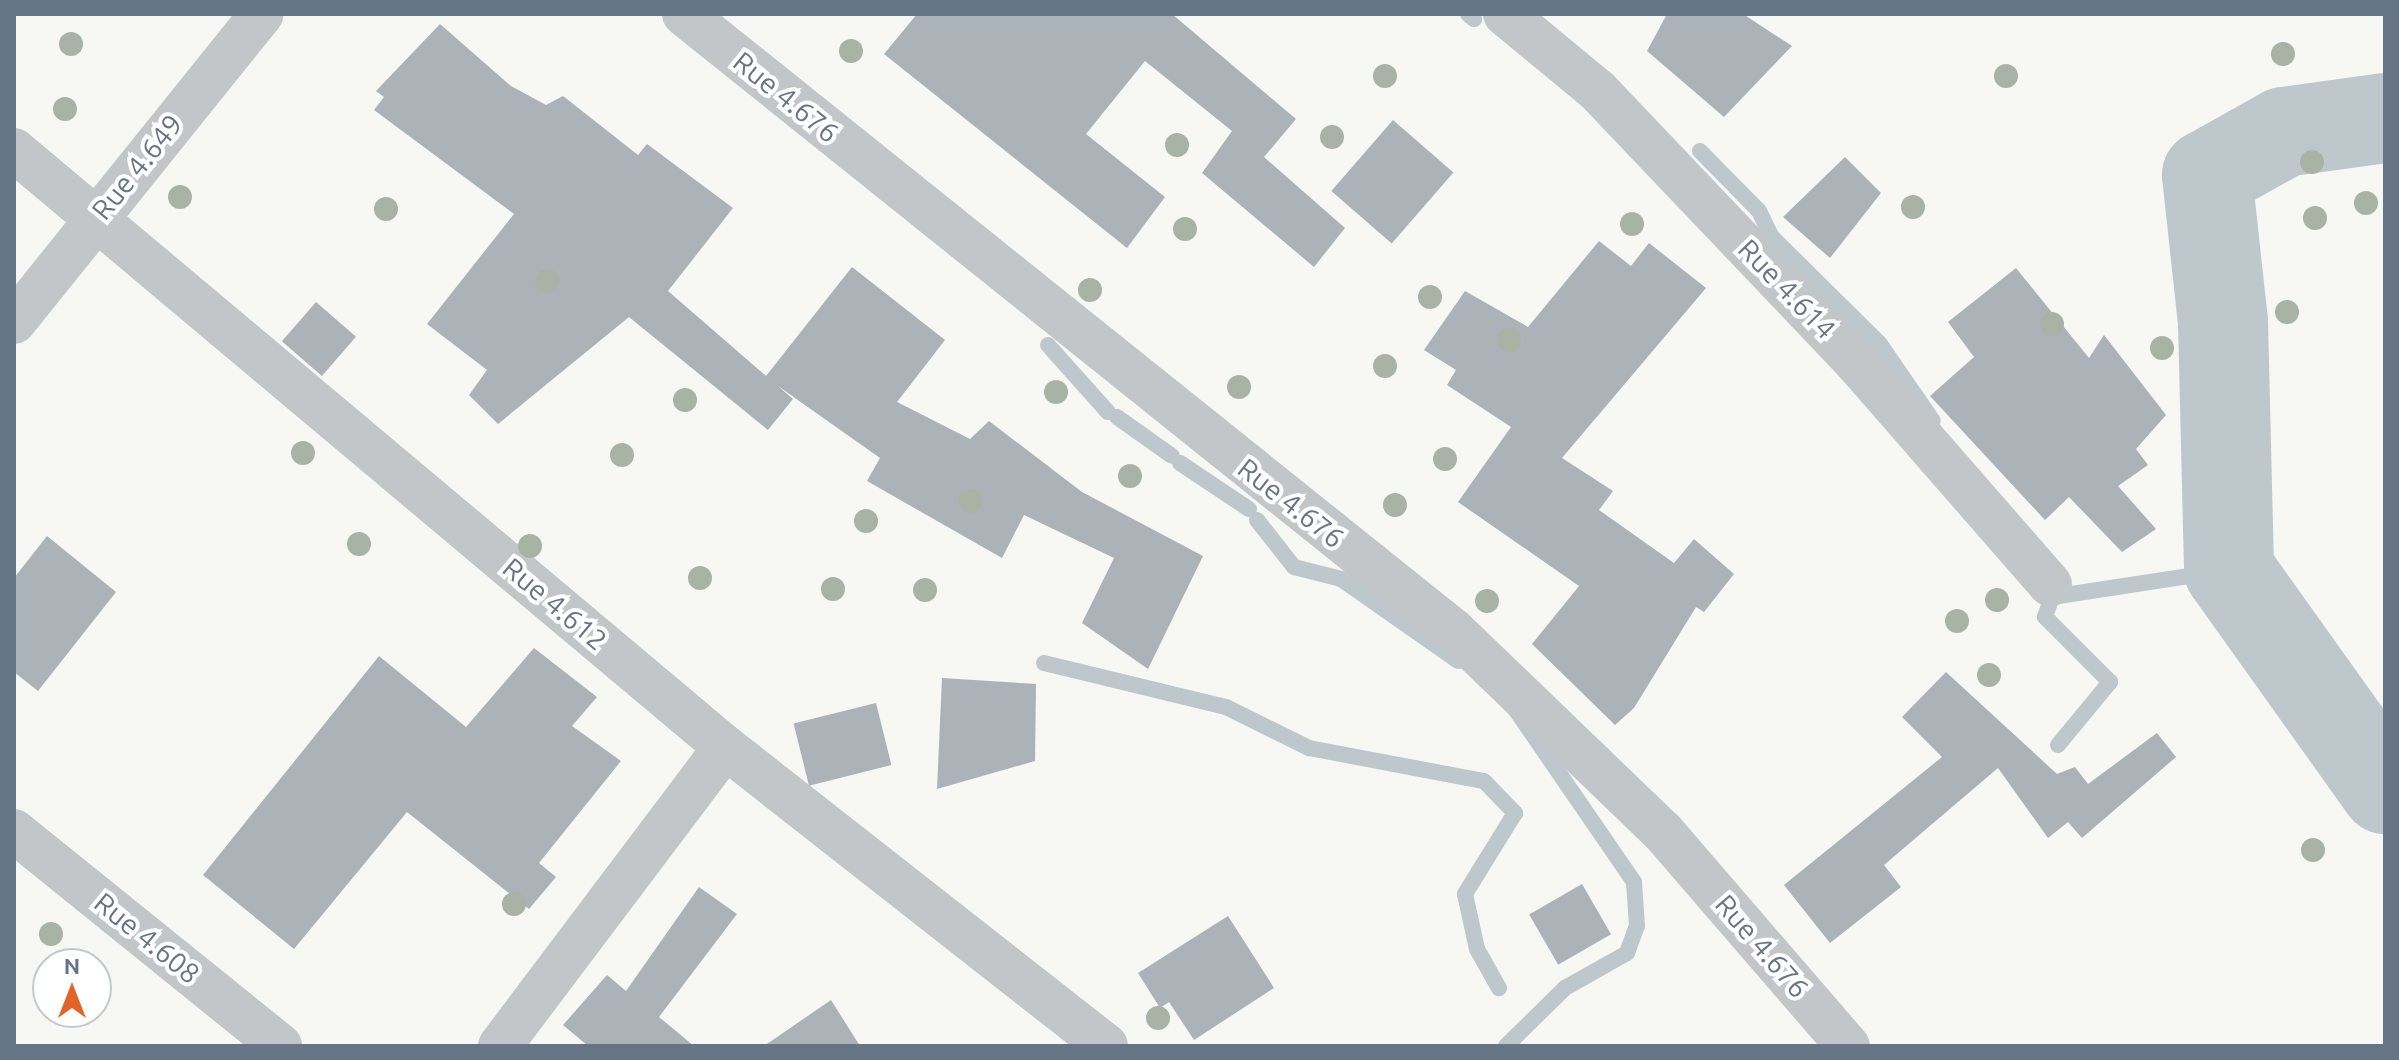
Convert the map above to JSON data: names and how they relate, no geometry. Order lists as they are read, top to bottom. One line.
{"streets":{"street":["Rue 4.676","Rue 4.649","Rue 4.614","Rue 4.612","Rue 4.608"]},"crossings":[["Rue 4.649","Rue 4.612"]],"north":"top"}
